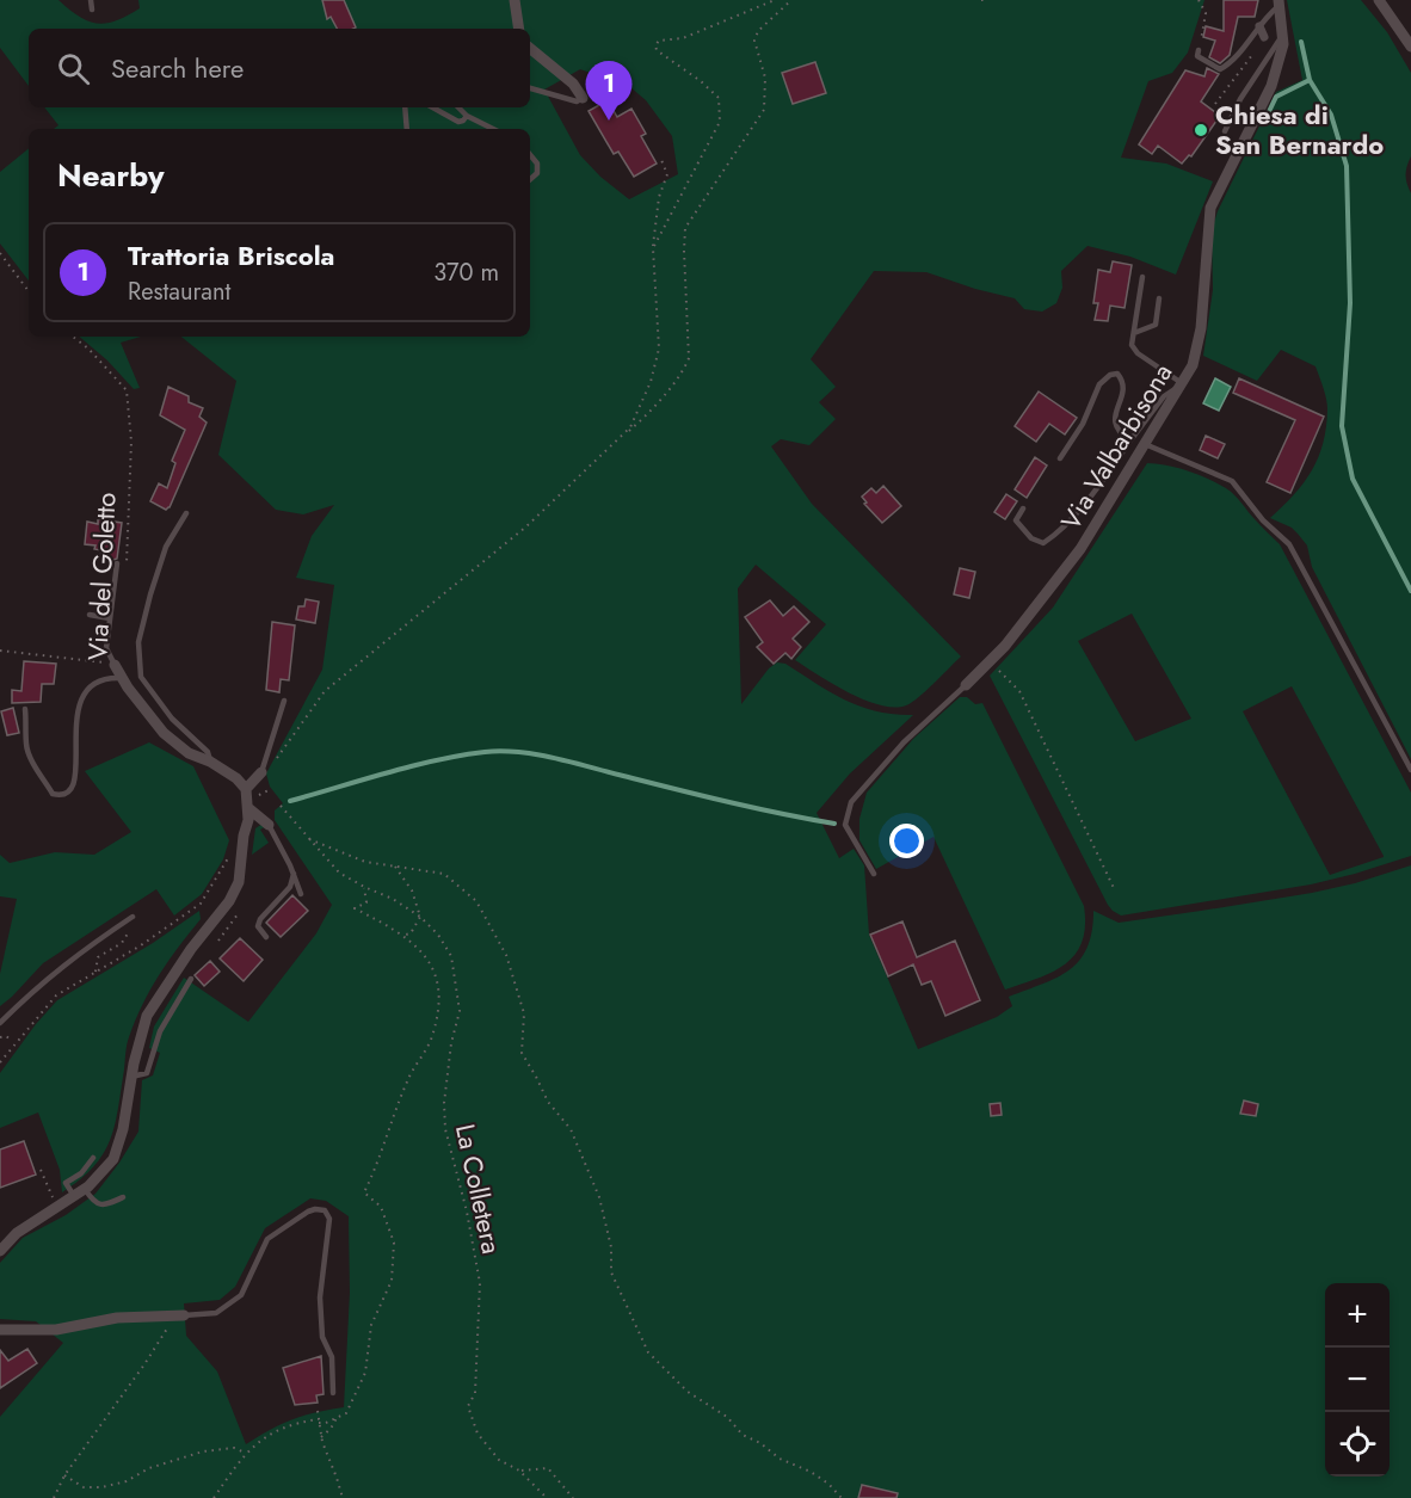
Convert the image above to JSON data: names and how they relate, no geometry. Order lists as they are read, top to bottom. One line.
{"streets":{"street":["Via Valbarbisona","Via del Goletto"],"path":["La Colletera"]},"places":["Chiesa di San Bernardo"],"page":{"search":"Search here","pins":"1","heading":"Nearby","list":[{"mark":"1","name":"Trattoria Briscola","note":"Restaurant","value":"370 m"}],"map_buttons":["+","−"]}}
